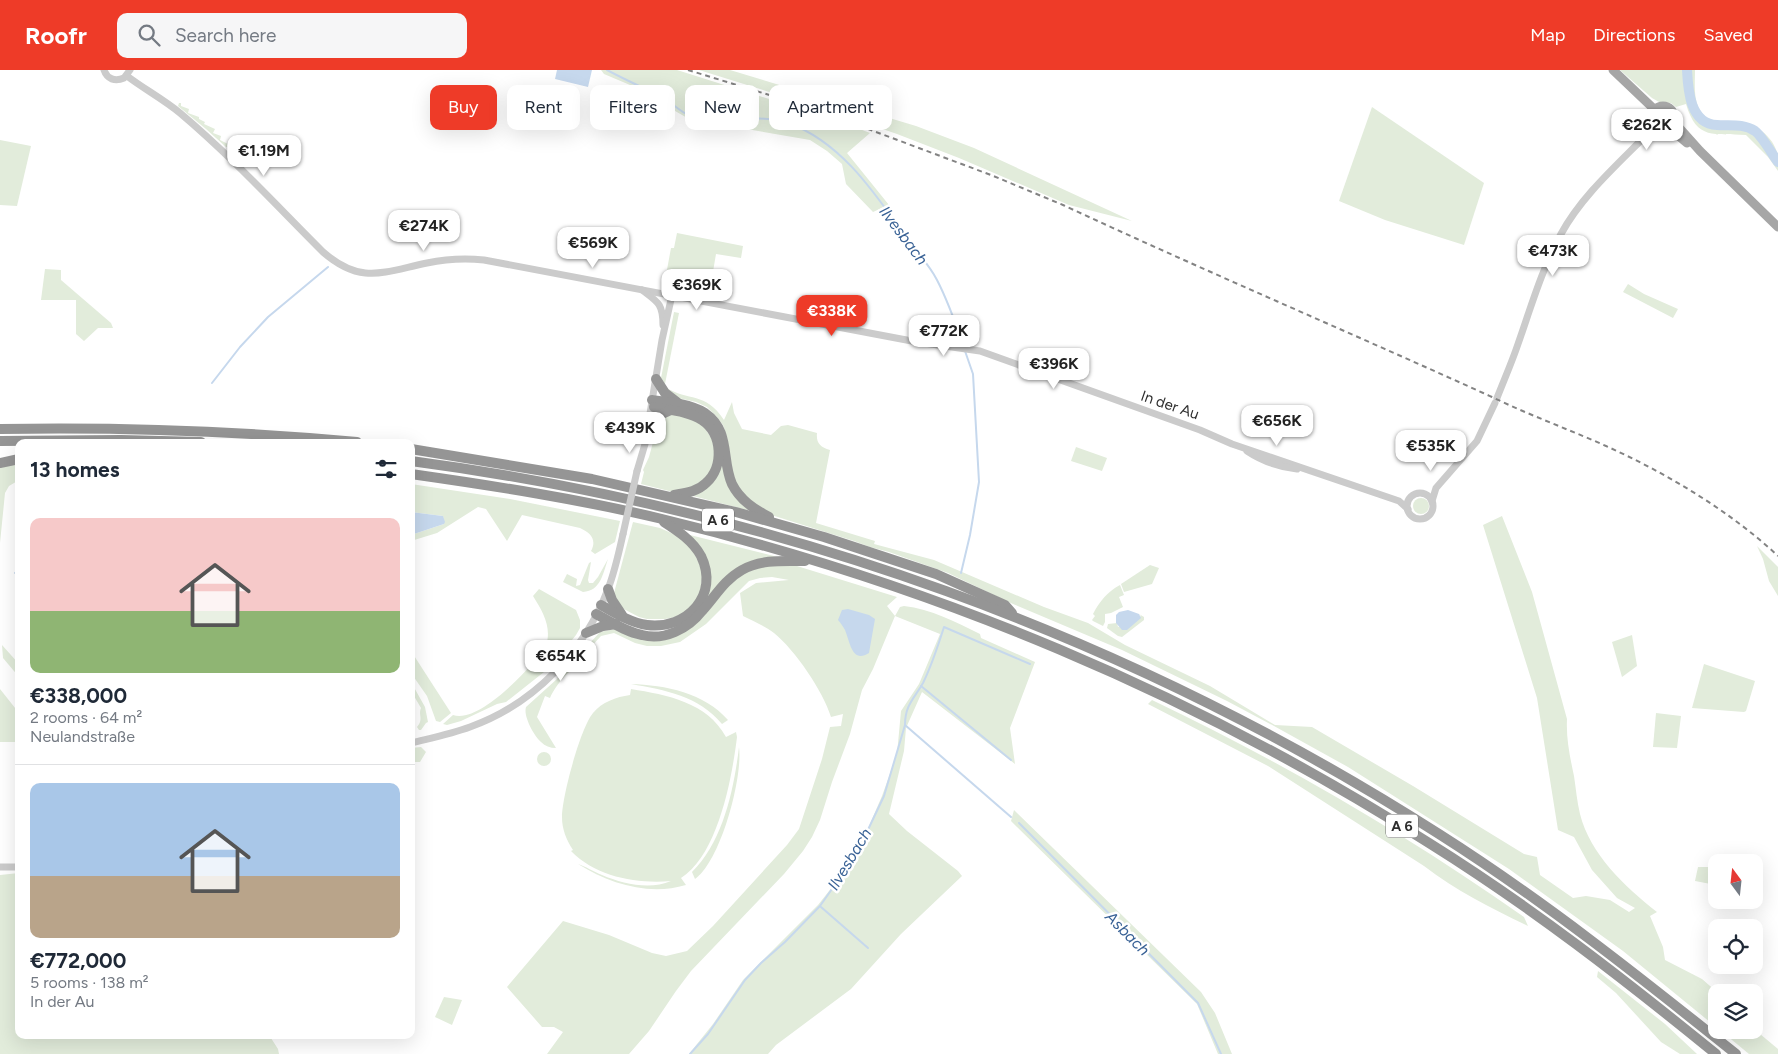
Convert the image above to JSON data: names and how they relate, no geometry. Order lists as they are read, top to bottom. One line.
{"streets":{"highway":["A 6"],"street":["In der Au"]},"water":["Ilvesbach","Asbach"],"north":"top","page":{"header":"Roofr","search":"Search here","nav":["Map","Directions","Saved"],"chip":["Buy","Rent","Filters","New","Apartment"],"price":["€262K","€1.19M","€274K","€569K","€473K","€369K","€338K","€772K","€396K","€656K","€439K","€535K","€654K"],"heading":"13 homes","list":[{"name":"€338,000","note":"2 rooms · 64 m² · Neulandstraße"},{"name":"€772,000","note":"5 rooms · 138 m² · In der Au"}]}}
